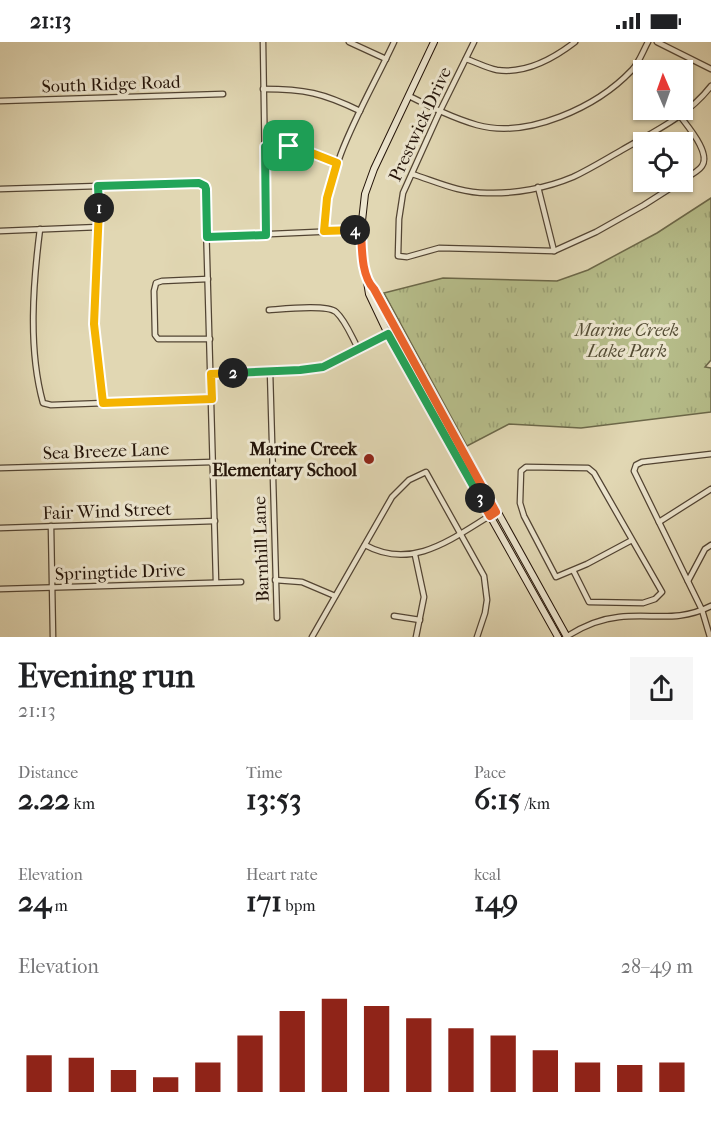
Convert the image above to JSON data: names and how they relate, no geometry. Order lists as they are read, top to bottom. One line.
{"streets":{"street":["South Ridge Road","Prestwick Drive","Sea Breeze Lane","Fair Wind Street","Barnhill Lane","Springtide Drive"]},"parks":["Marine Creek Lake Park"],"places":["Marine Creek Elementary School"],"north":"top","page":{"status":"21:13","pins":["1","4","2","3"],"heading":["Evening run","21:13"],"stats":[["Distance","2.22 km"],["Time","13:53"],["Pace","6:15 /km"],["Elevation","24 m"],["Heart rate","171 bpm"],["kcal","149"]],"chart":["Elevation","28–49 m"]}}
